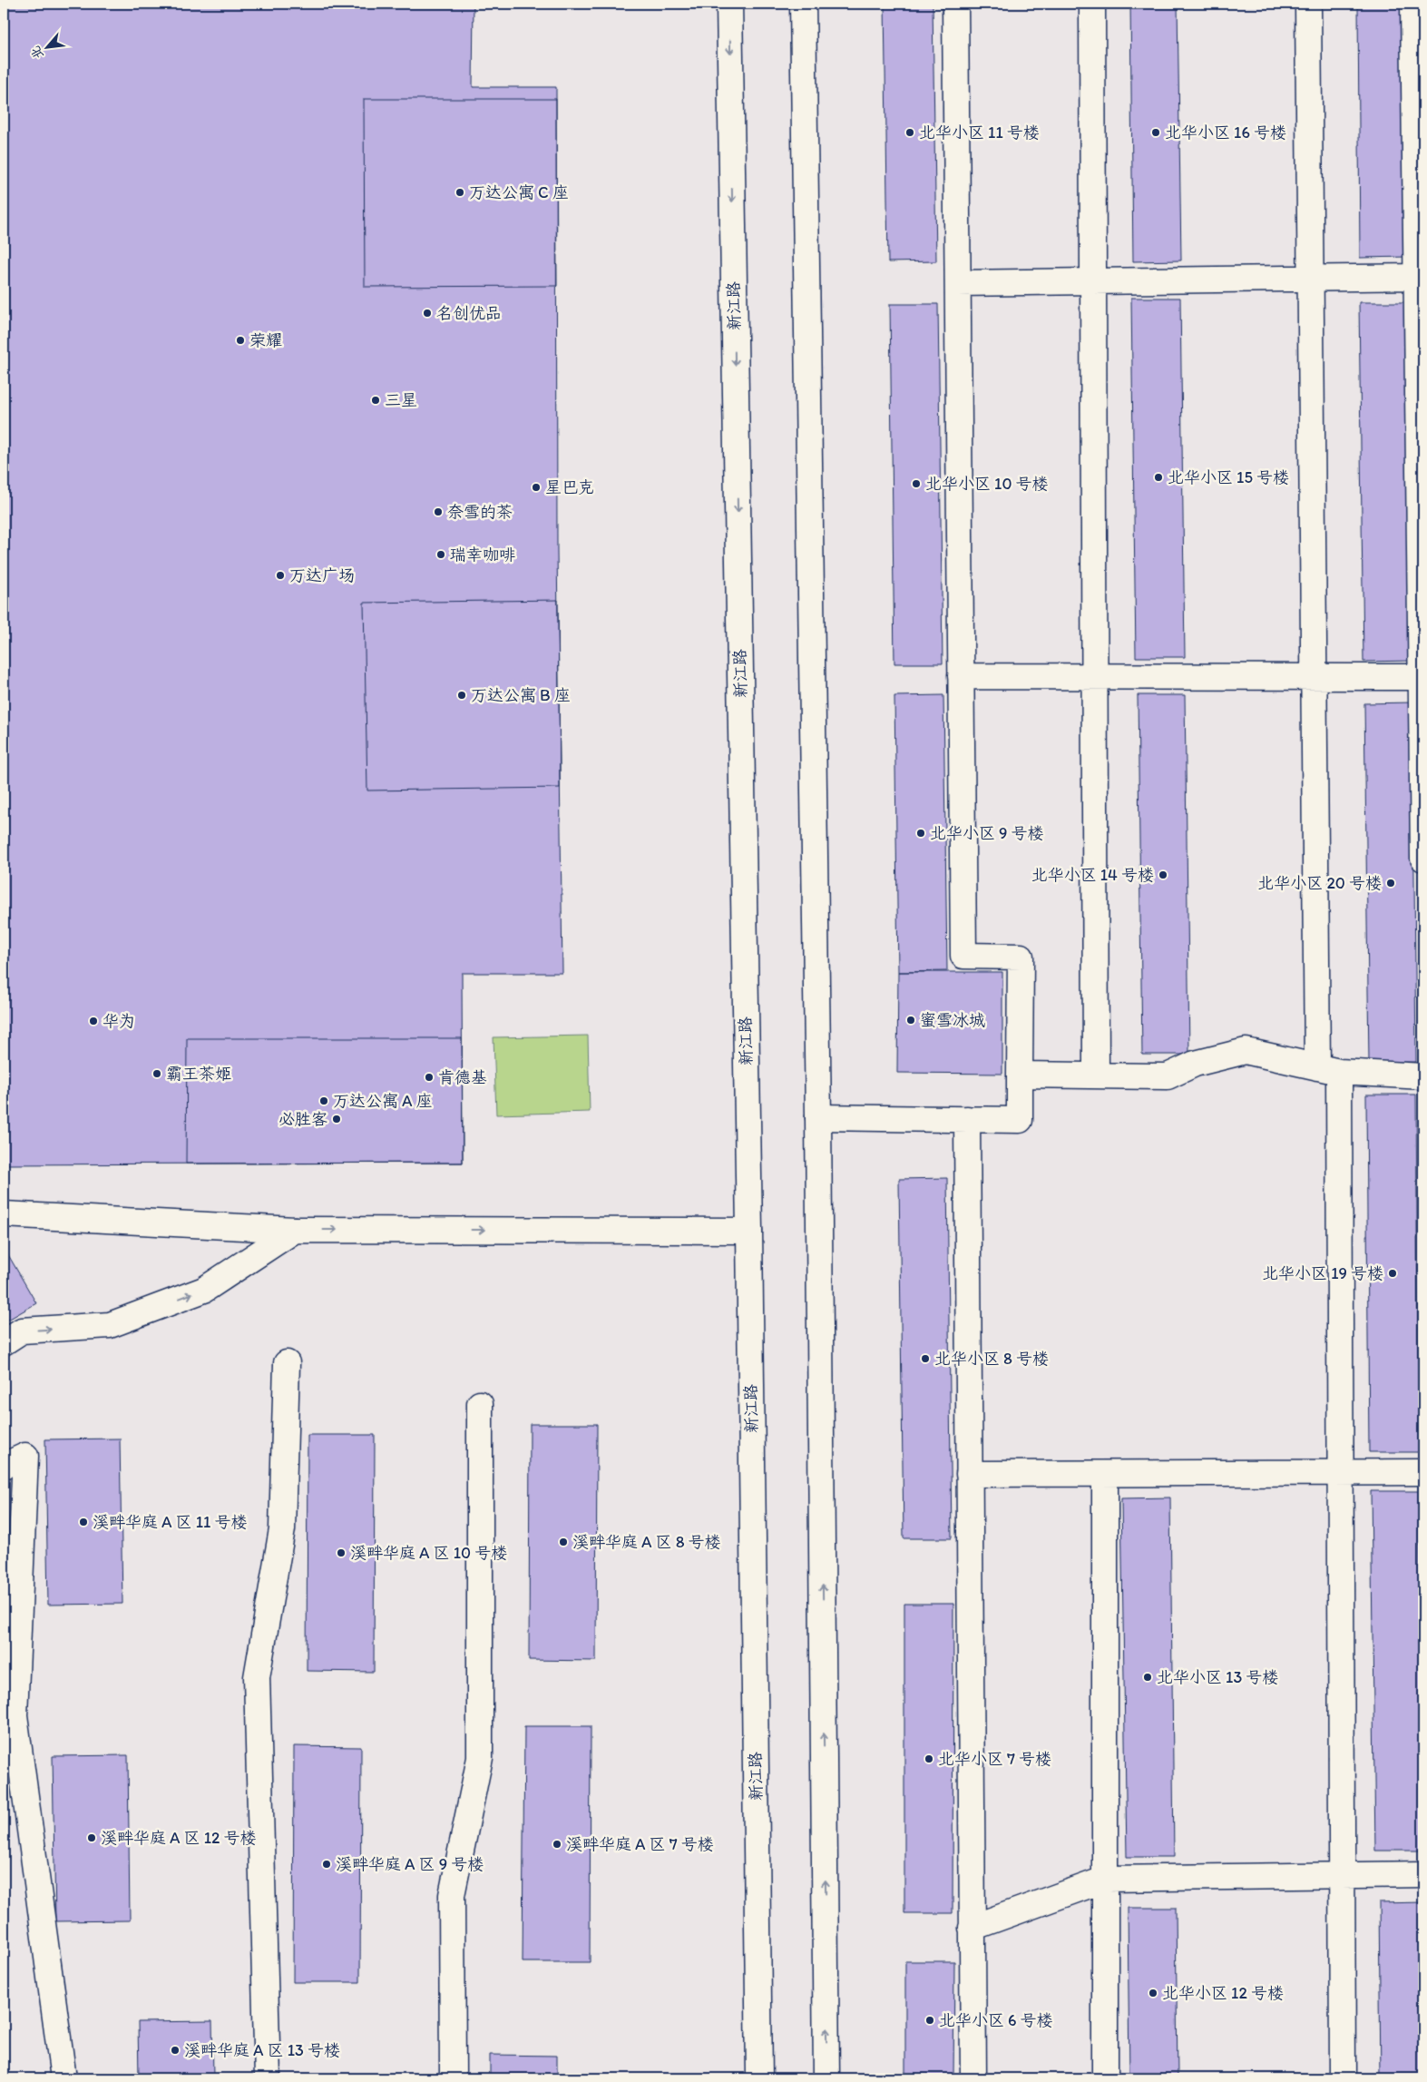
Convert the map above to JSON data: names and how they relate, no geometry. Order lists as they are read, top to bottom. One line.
{"streets":{"street":["新江路"]},"places":["北华小区 11 号楼","北华小区 16 号楼","万达公寓 C 座","名创优品","荣耀","三星","北华小区 15 号楼","北华小区 10 号楼","星巴克","奈雪的茶","瑞幸咖啡","万达广场","万达公寓 B 座","北华小区 9 号楼","北华小区 14 号楼","北华小区 20 号楼","蜜雪冰城","华为","霸王茶姬","肯德基","万达公寓 A 座","必胜客","北华小区 19 号楼","北华小区 8 号楼","溪畔华庭 A 区 11 号楼","溪畔华庭 A 区 8 号楼","溪畔华庭 A 区 10 号楼","北华小区 13 号楼","北华小区 7 号楼","溪畔华庭 A 区 12 号楼","溪畔华庭 A 区 7 号楼","溪畔华庭 A 区 9 号楼","北华小区 12 号楼","北华小区 6 号楼","溪畔华庭 A 区 13 号楼"],"north":"bottom left"}
